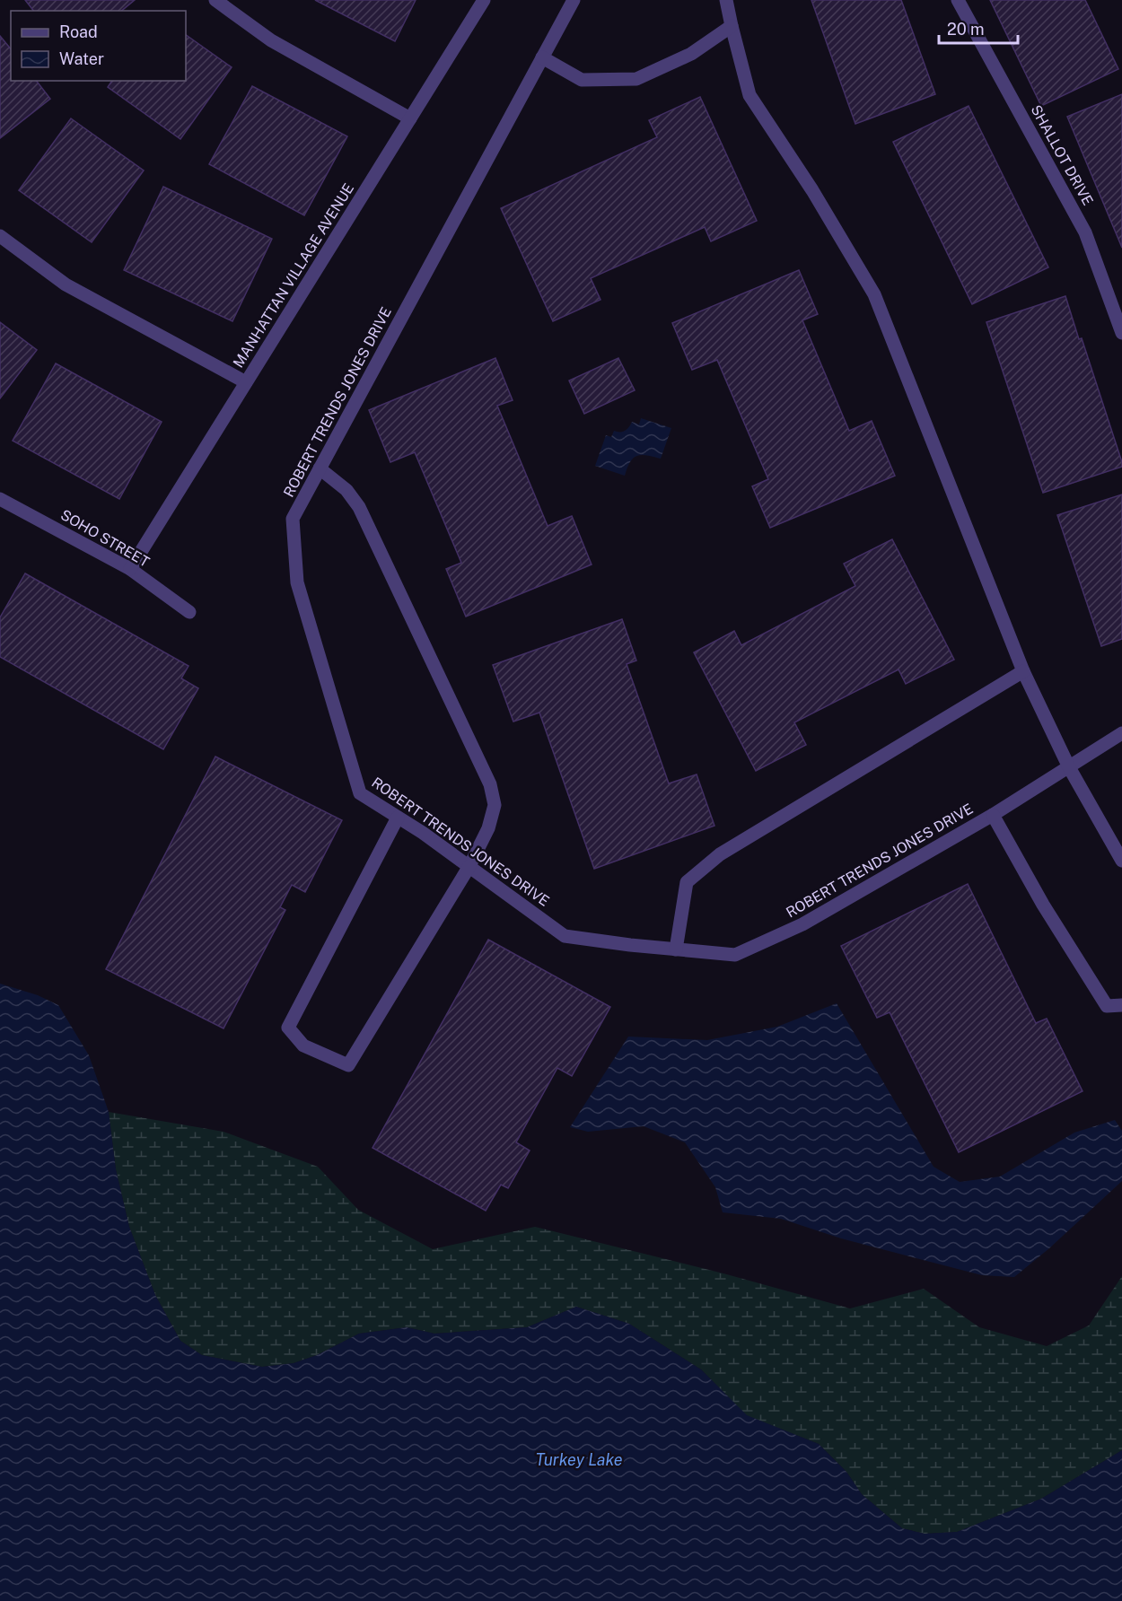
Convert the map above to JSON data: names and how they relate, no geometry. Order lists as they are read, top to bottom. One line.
{"streets":{"street":["SHALLOT DRIVE","MANHATTAN VILLAGE AVENUE","ROBERT TRENDS JONES DRIVE","SOHO STREET"]},"crossings":[["MANHATTAN VILLAGE AVENUE","SOHO STREET"]],"water":["Turkey Lake"],"legend":["Road","Water"],"scale_bar":"20 m"}
